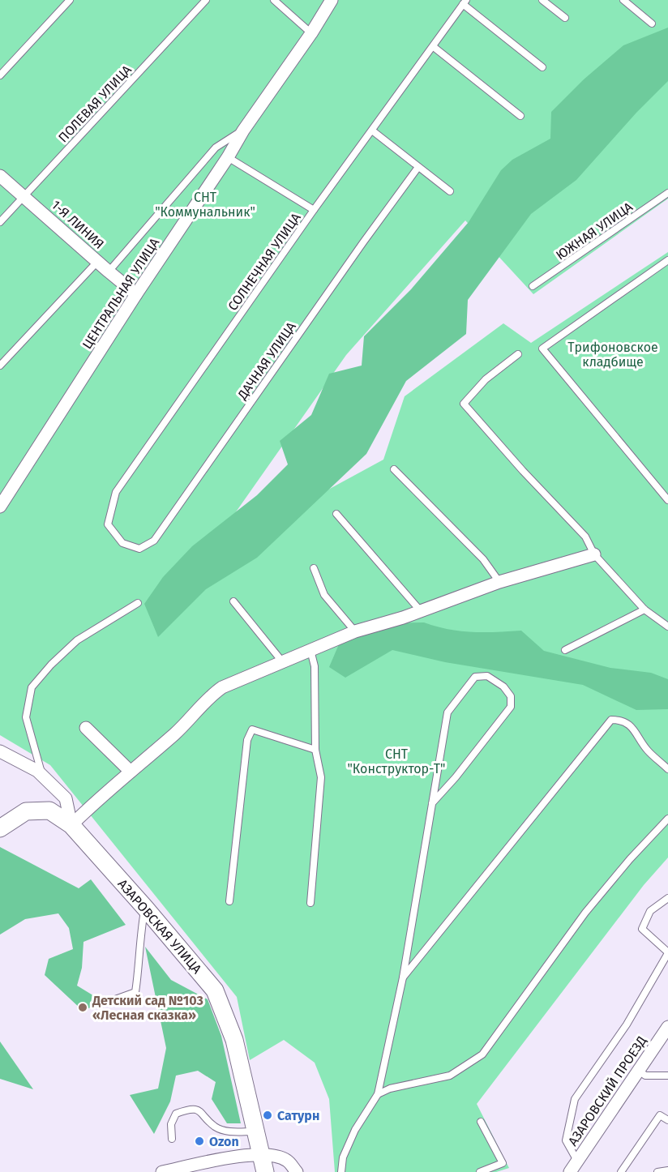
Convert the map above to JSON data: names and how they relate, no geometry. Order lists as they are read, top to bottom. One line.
{"streets":{"street":["1-Я ЛИНИЯ","ЦЕНТРАЛЬНАЯ УЛИЦА","АЗАРОВСКАЯ УЛИЦА","АЗАРОВСКИЙ ПРОЕЗД"],"lane":["ПОЛЕВАЯ УЛИЦА","ЮЖНАЯ УЛИЦА","СОЛНЕЧНАЯ УЛИЦА","ДАЧНАЯ УЛИЦА"]},"crossings":[["ПОЛЕВАЯ УЛИЦА","1-Я ЛИНИЯ"],["1-Я ЛИНИЯ","ЦЕНТРАЛЬНАЯ УЛИЦА"],["СОЛНЕЧНАЯ УЛИЦА","ДАЧНАЯ УЛИЦА"]],"parks":["СНТ \"Коммунальник\"","Трифоновское кладбище","СНТ \"Конструктор-Т\""],"places":["Детский сад №103 «Лесная сказка»","Сатурн","Ozon"]}
